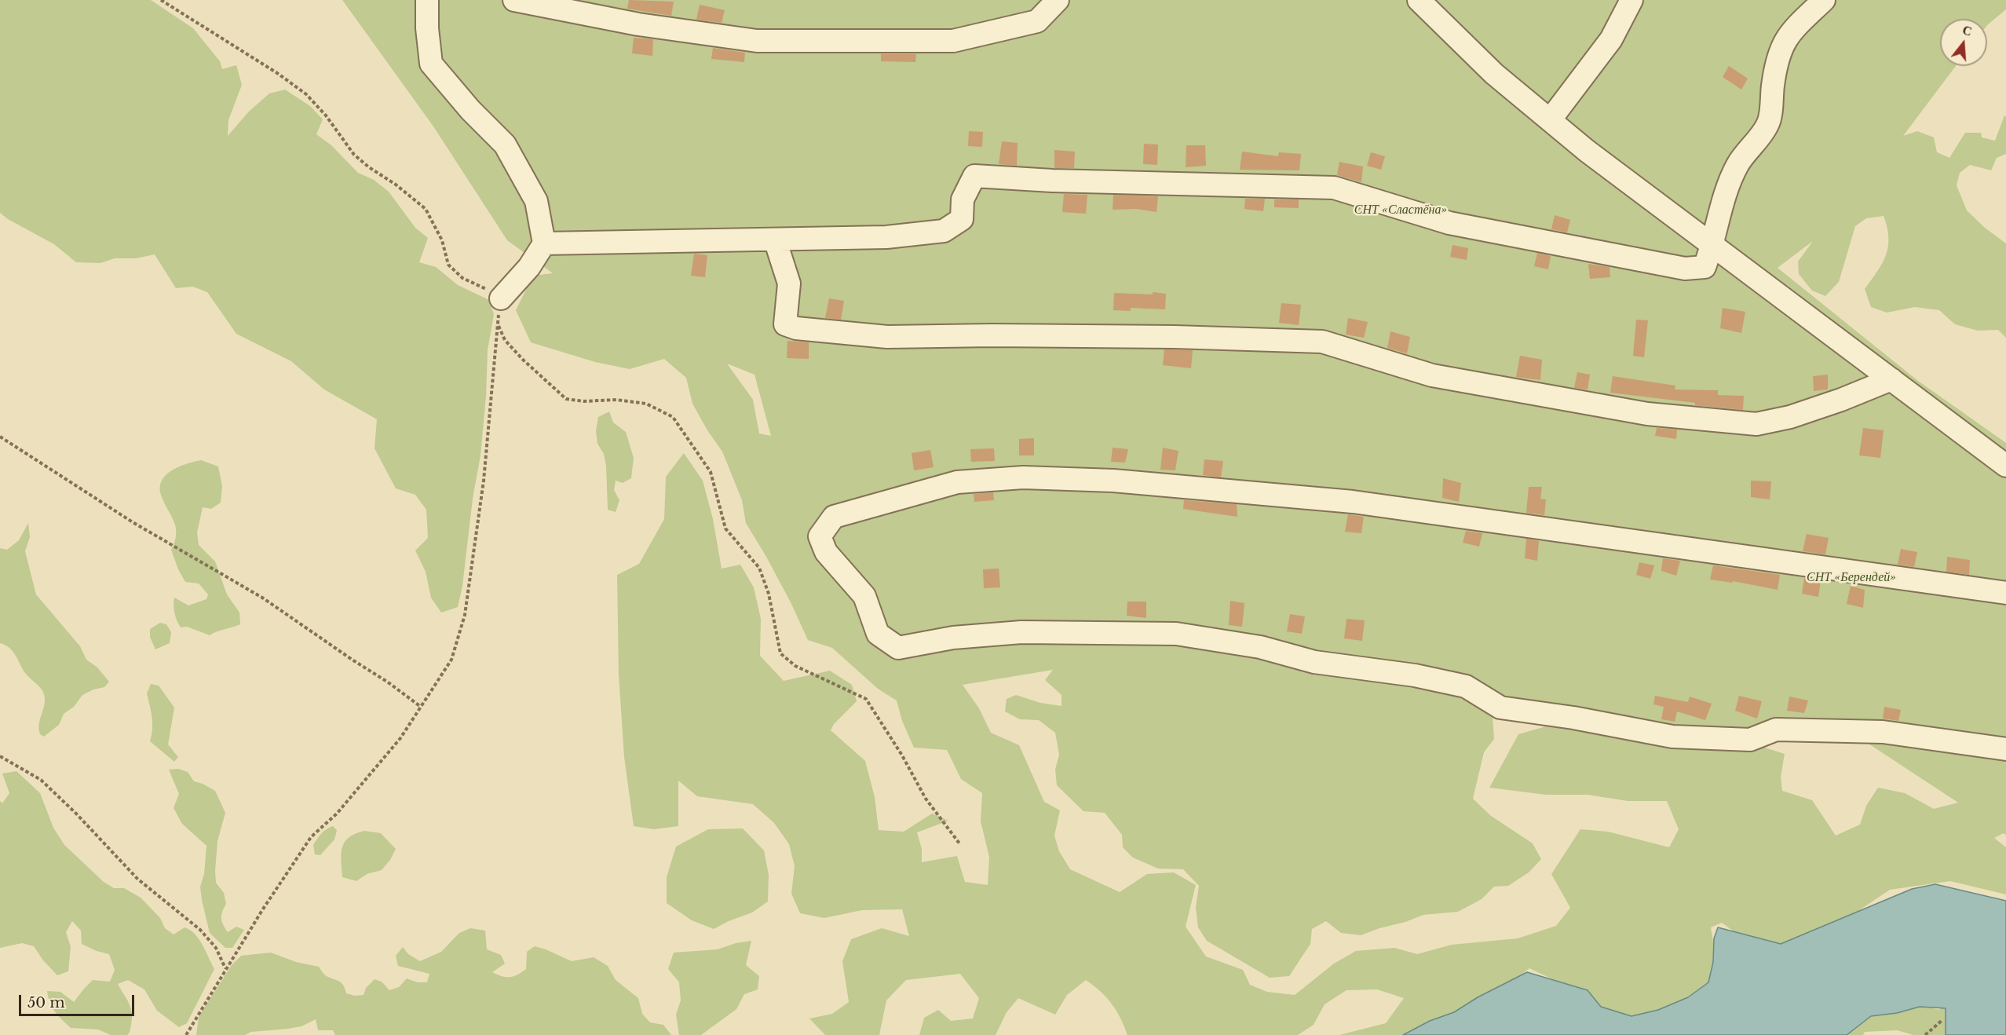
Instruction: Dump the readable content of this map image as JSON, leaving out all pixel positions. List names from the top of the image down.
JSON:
{
  "parks": ["СНТ «Сластёна»", "СНТ «Берендей»"],
  "scale_bar": "50 m",
  "north": "top"
}
